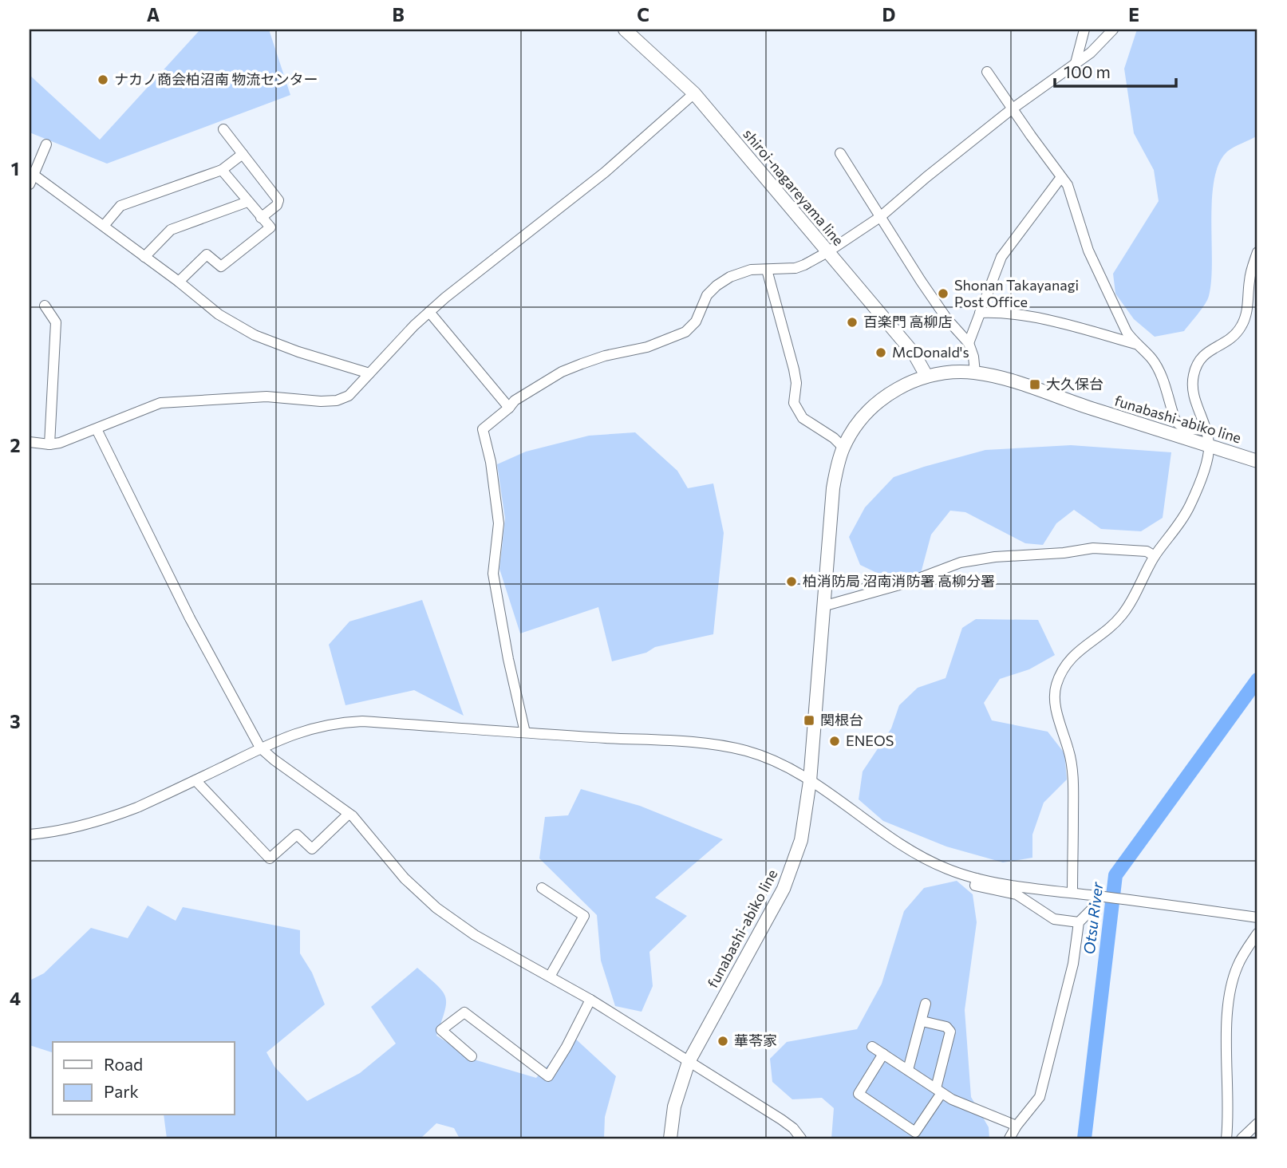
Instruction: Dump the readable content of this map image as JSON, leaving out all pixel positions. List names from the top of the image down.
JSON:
{
  "streets": {
    "main road": ["shiroi-nagareyama line", "funabashi-abiko line"]
  },
  "crossings": [
    ["shiroi-nagareyama line", "funabashi-abiko line"]
  ],
  "water": ["Otsu River"],
  "places": {
    "other": [
      "ナカノ商会柏沼南 物流センター",
      "Shonan Takayanagi Post Office",
      "百楽門 高柳店",
      "McDonald's",
      "柏消防局 沼南消防署 高柳分署",
      "ENEOS",
      "華苓家"
    ],
    "transit": ["大久保台", "関根台"]
  },
  "legend": ["Road", "Park"],
  "scale_bar": "100 m",
  "grid": {
    "columns": [
      "A",
      "B",
      "C",
      "D",
      "E"
    ],
    "rows": [
      "1",
      "2",
      "3",
      "4"
    ]
  }
}
